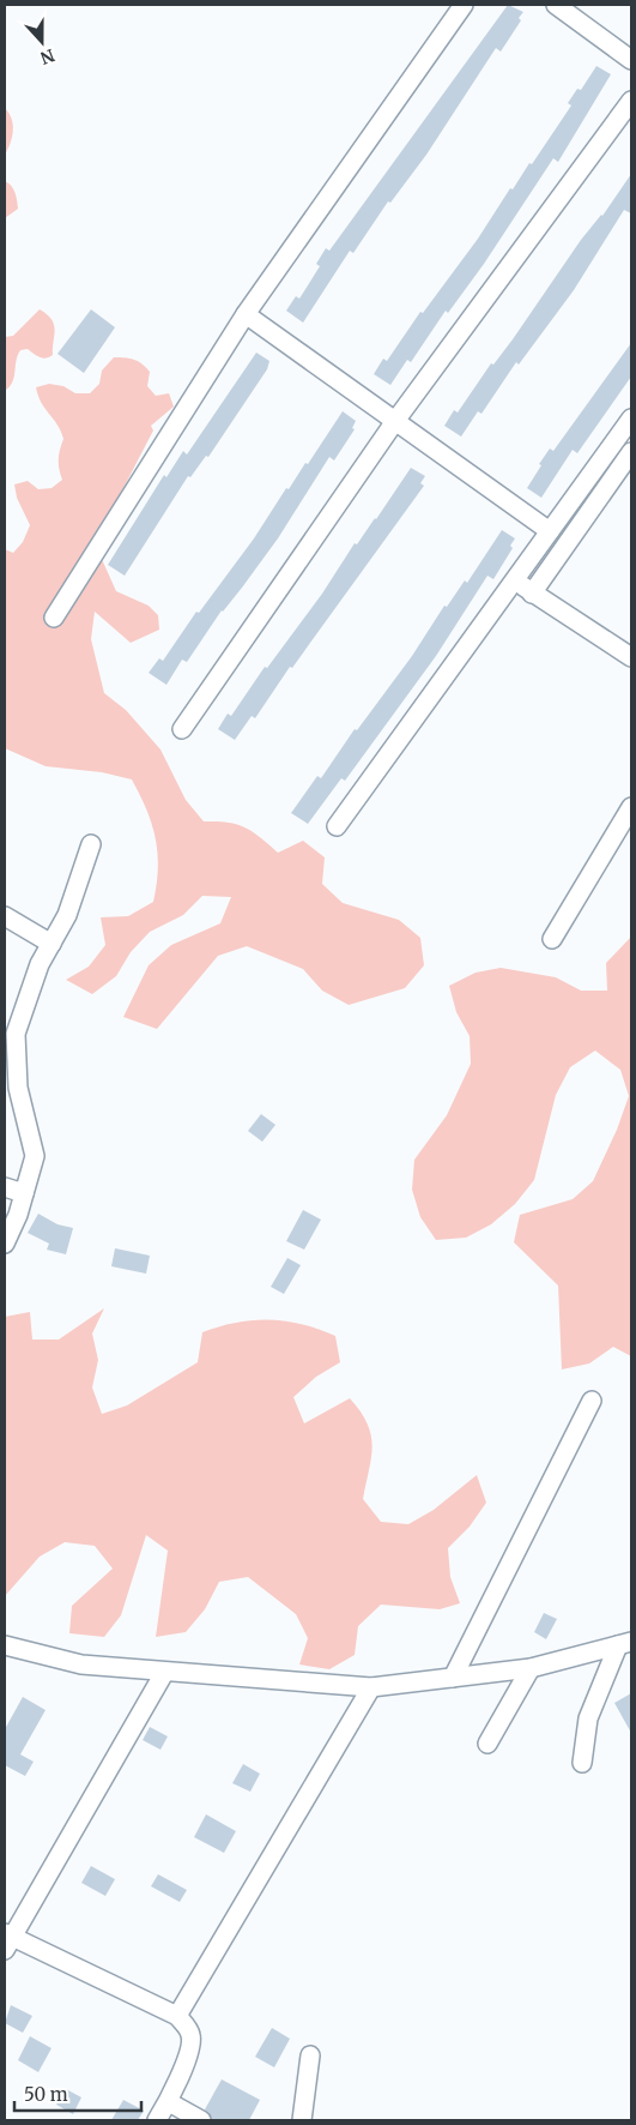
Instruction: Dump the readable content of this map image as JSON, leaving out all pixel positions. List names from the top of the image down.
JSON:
{
  "scale_bar": "50 m",
  "north": "bottom"
}
